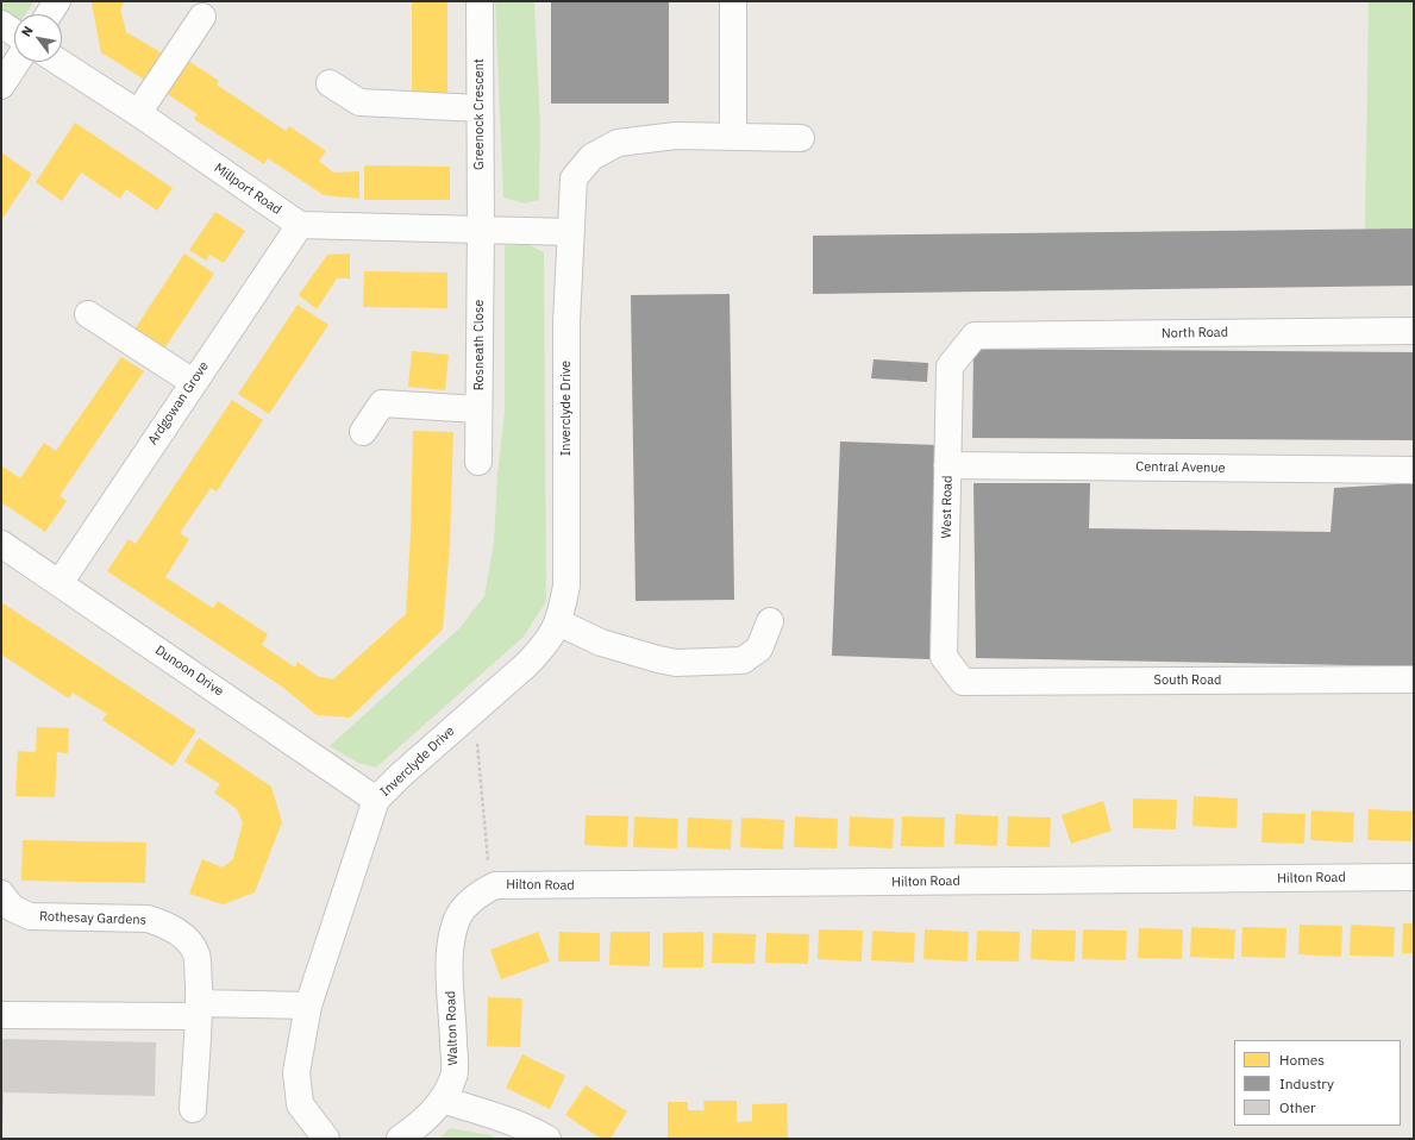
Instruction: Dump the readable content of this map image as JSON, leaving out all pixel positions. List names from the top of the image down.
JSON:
{
  "streets": {
    "street": [
      "Greenock Crescent",
      "Millport Road",
      "North Road",
      "Rosneath Close",
      "Ardgowan Grove",
      "Inverclyde Drive",
      "Central Avenue",
      "West Road",
      "Dunoon Drive",
      "South Road",
      "Hilton Road",
      "Rothesay Gardens",
      "Walton Road"
    ]
  },
  "crossings": [
    ["Greenock Crescent", "Rosneath Close"],
    ["Millport Road", "Ardgowan Grove"],
    ["North Road", "West Road"],
    ["Ardgowan Grove", "Dunoon Drive"],
    ["Inverclyde Drive", "Dunoon Drive"],
    ["Central Avenue", "West Road"],
    ["West Road", "South Road"],
    ["Hilton Road", "Walton Road"]
  ],
  "legend": ["Homes", "Industry", "Other"],
  "north": "top left"
}
